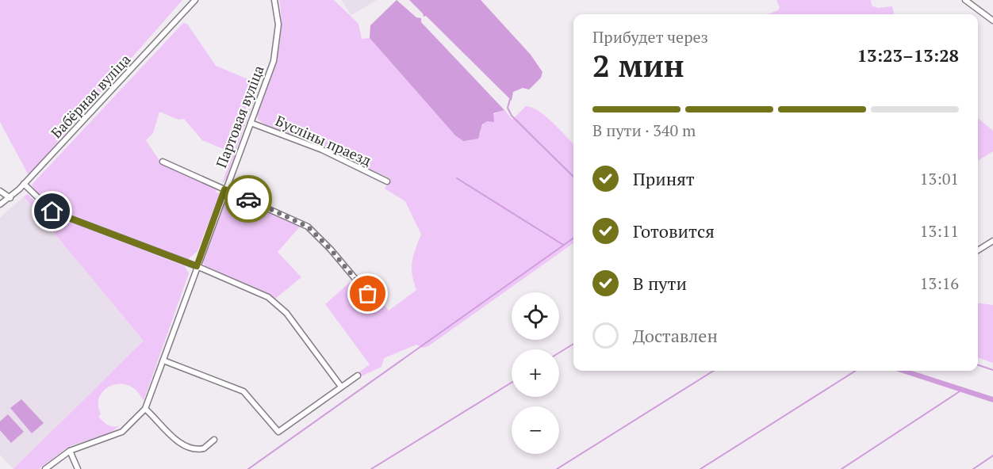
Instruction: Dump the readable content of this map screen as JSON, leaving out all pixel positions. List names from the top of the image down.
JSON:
{
  "streets": {
    "street": ["Бабёрная вуліца", "Партовая вуліца", "Бусліны праезд"]
  },
  "crossings": [
    ["Партовая вуліца", "Бусліны праезд"]
  ],
  "page": {
    "heading": ["2 мин", "Прибудет через", "13:23–13:28"],
    "bar": "В пути · 340 m",
    "list": [
      ["Принят", "13:01"],
      ["Готовится", "13:11"],
      ["В пути", "13:16"],
      "Доставлен"
    ],
    "map_buttons": ["+", "−"]
  }
}
